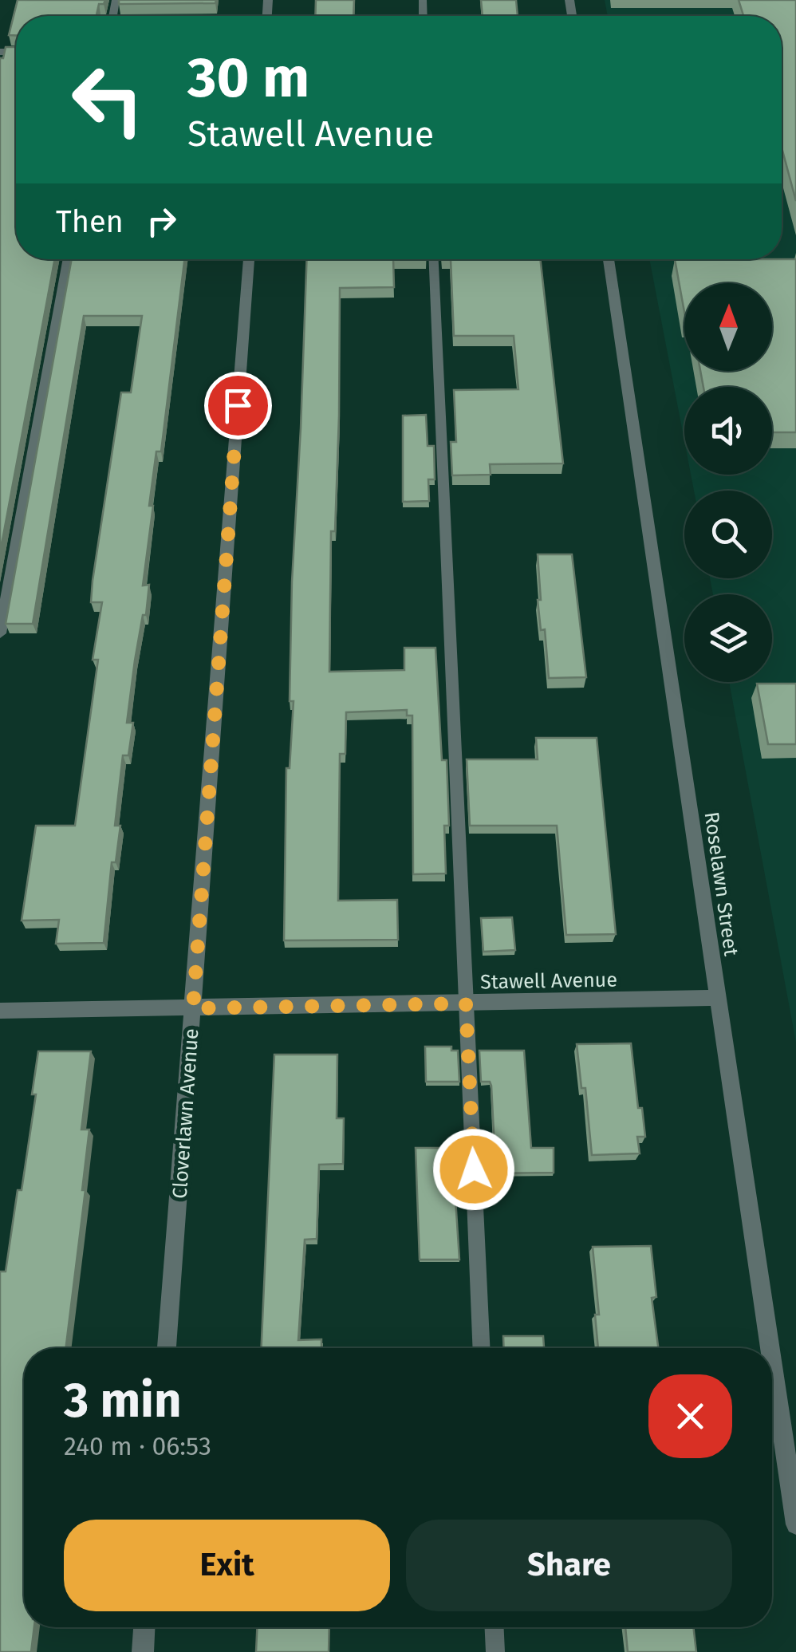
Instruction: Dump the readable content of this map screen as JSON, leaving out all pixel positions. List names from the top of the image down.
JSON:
{
  "streets": {
    "street": ["Roselawn Street", "Stawell Avenue", "Cloverlawn Avenue"]
  },
  "crossings": [
    ["Roselawn Street", "Stawell Avenue"],
    ["Stawell Avenue", "Cloverlawn Avenue"]
  ],
  "north": "top",
  "page": {
    "turn": ["30 m", "Stawell Avenue"],
    "then": "Then",
    "heading": ["3 min", "240 m · 06:53"],
    "buttons": ["Exit", "Share"]
  }
}
